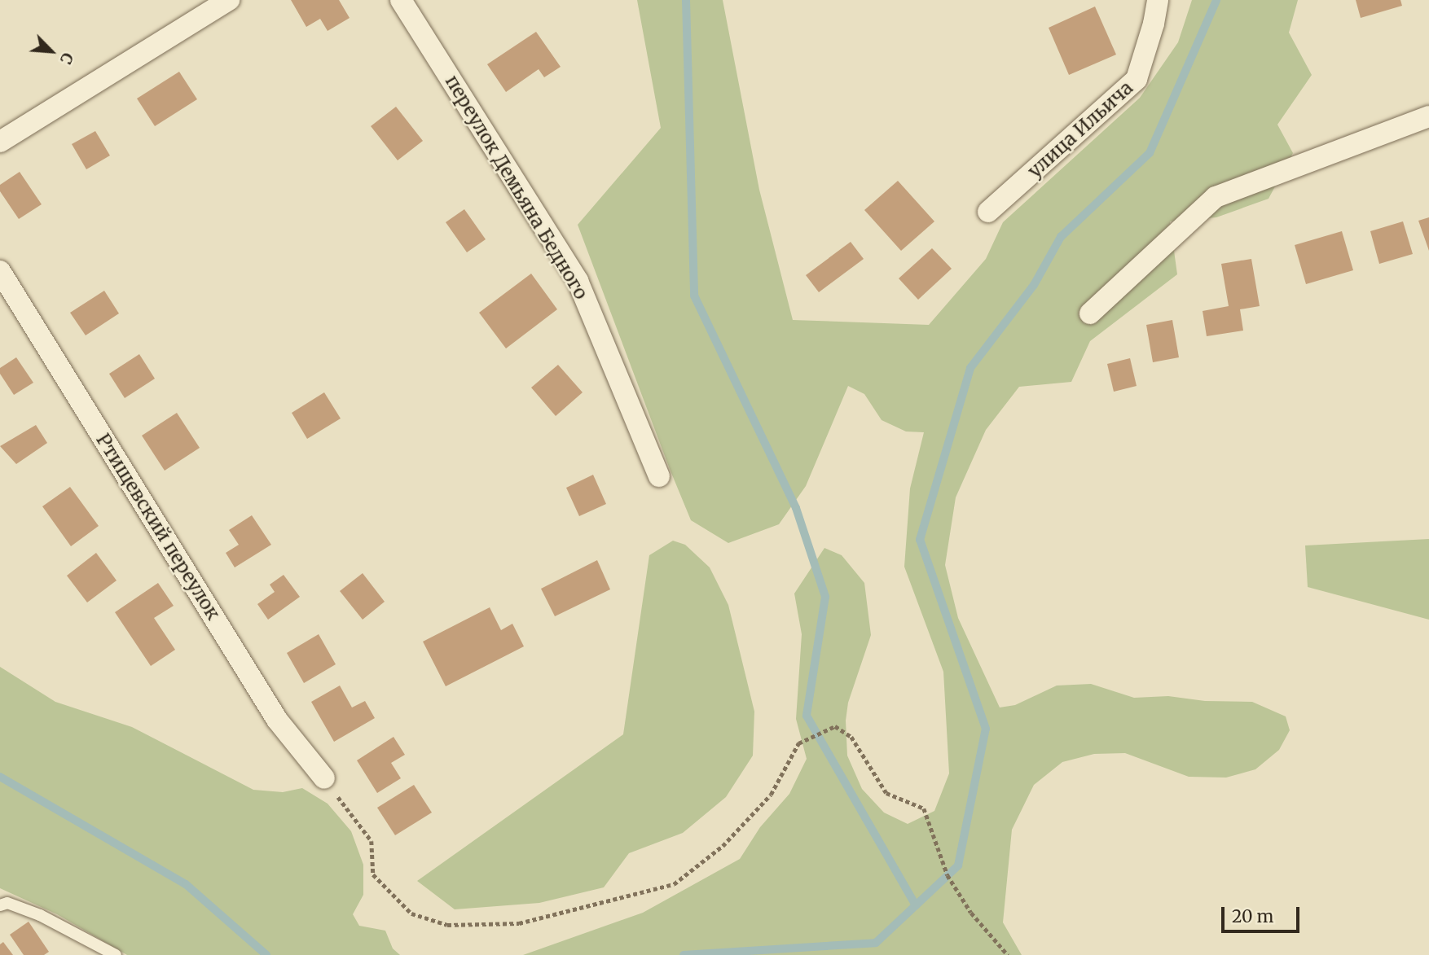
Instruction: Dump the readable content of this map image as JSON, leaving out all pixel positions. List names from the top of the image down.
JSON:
{
  "streets": {
    "street": ["улица Ильича", "переулок Демьяна Бедного", "Ртищевский переулок"]
  },
  "scale_bar": "20 m",
  "north": "bottom right"
}
